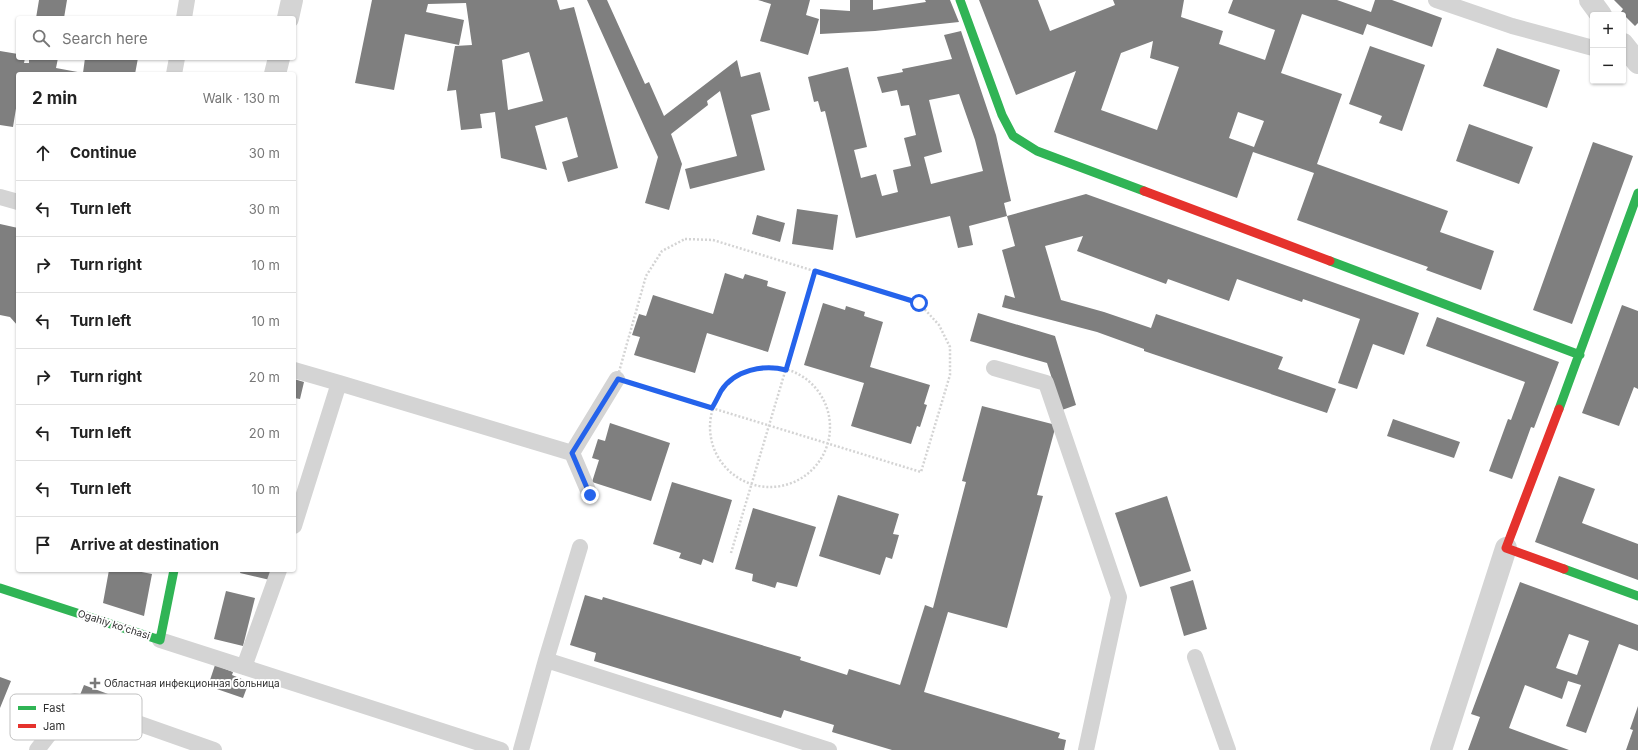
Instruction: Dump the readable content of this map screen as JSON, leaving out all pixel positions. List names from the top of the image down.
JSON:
{
  "streets": {
    "street": ["Ogahiy koʻchasi"]
  },
  "places": {
    "health": ["Областная инфекционная больница"]
  },
  "legend": ["Fast", "Jam"],
  "page": {
    "map_buttons": ["+", "−"],
    "search": "Search here",
    "heading": ["2 min", "Walk · 130 m"],
    "list": [
      ["Continue", "30 m"],
      ["Turn left", "30 m"],
      ["Turn right", "10 m"],
      ["Turn left", "10 m"],
      ["Turn right", "20 m"],
      ["Turn left", "20 m"],
      ["Turn left", "10 m"],
      "Arrive at destination"
    ]
  }
}
